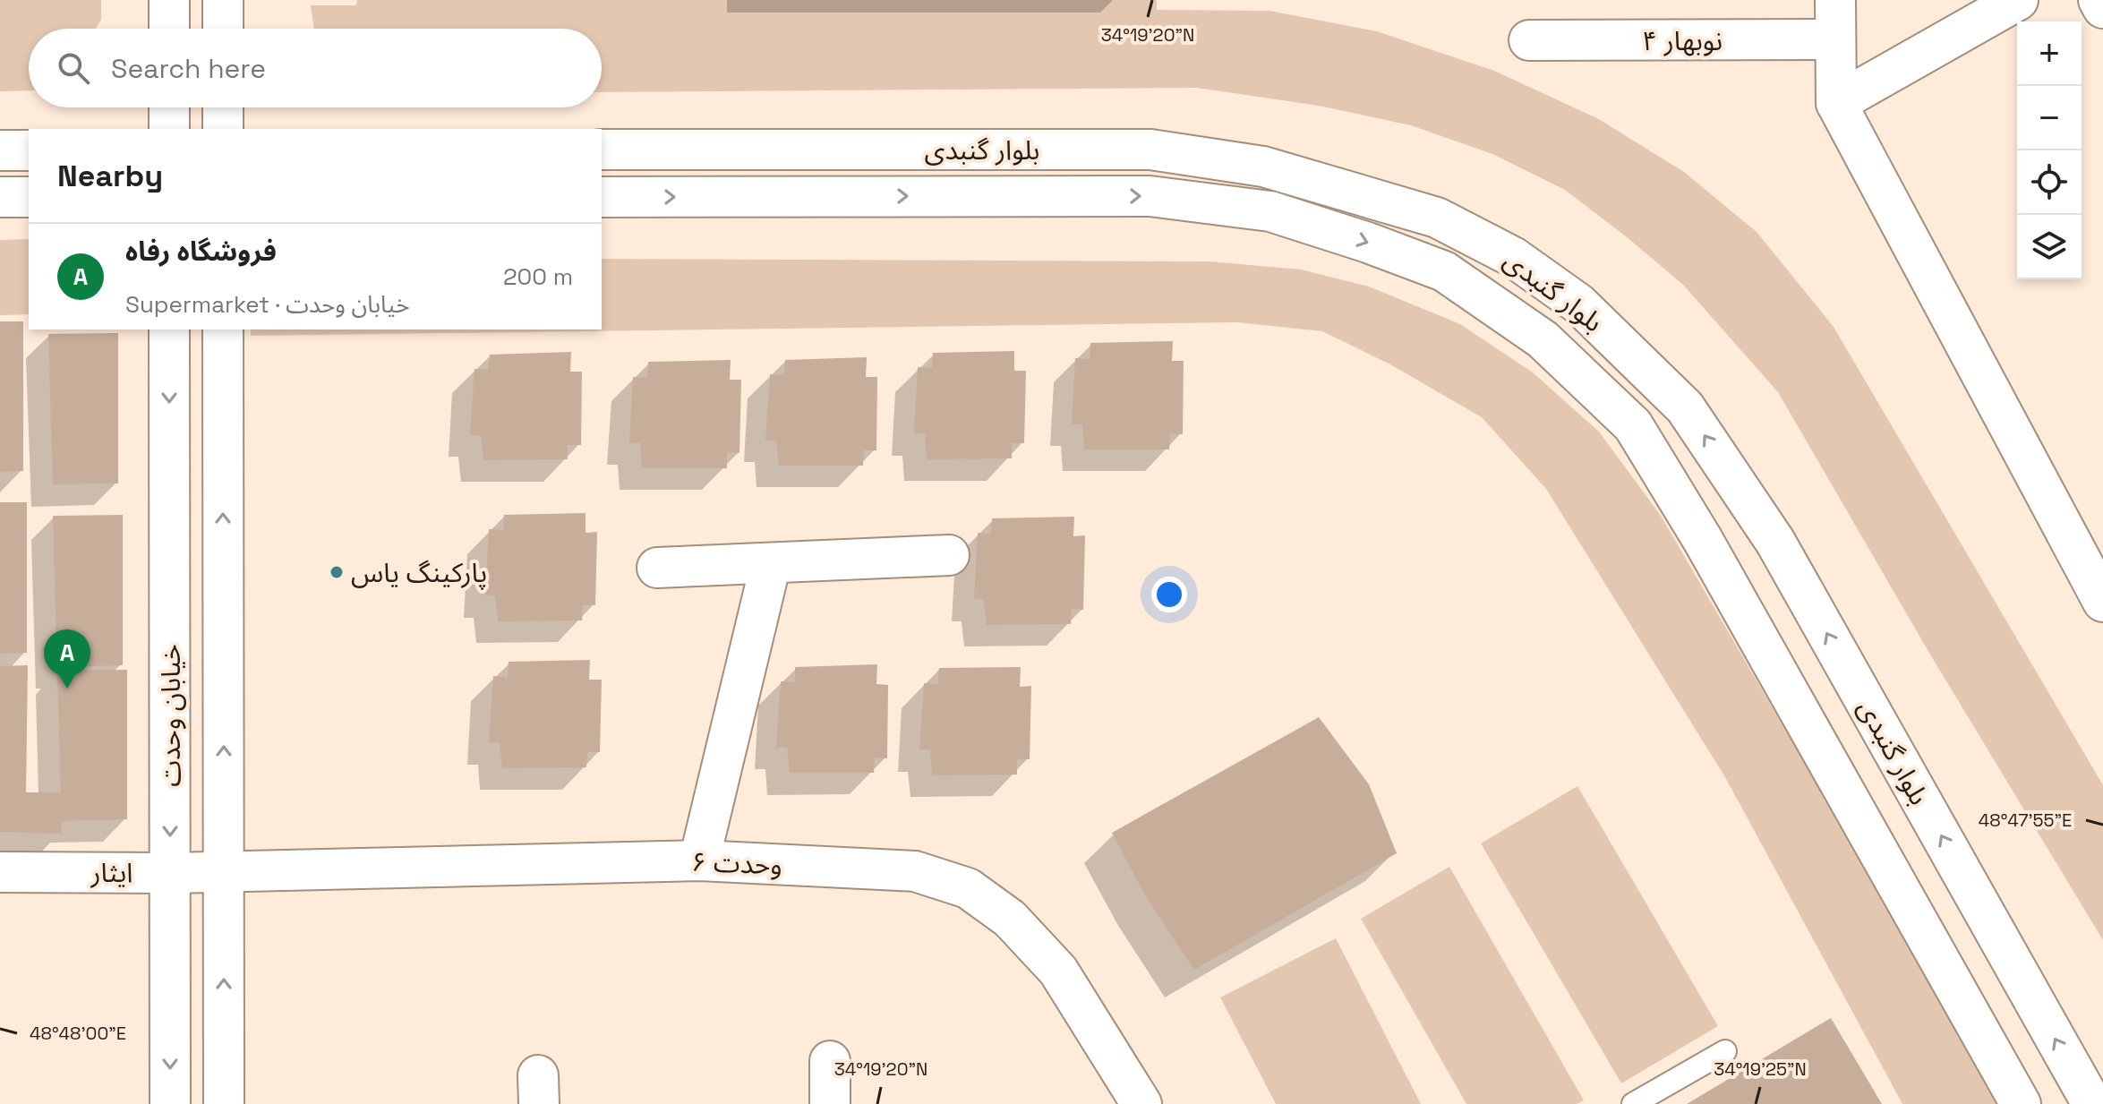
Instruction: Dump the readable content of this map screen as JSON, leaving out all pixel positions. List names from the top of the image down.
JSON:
{
  "streets": {
    "main road": [
      "نوبهار ۴",
      "بلوار گنبدی",
      "خیابان وحدت",
      "وحدت ۶",
      "ایثار"
    ]
  },
  "crossings": [
    ["خیابان وحدت", "وحدت ۶"],
    ["خیابان وحدت", "ایثار"],
    ["وحدت ۶", "ایثار"]
  ],
  "places": ["پارکینگ یاس"],
  "page": {
    "map_buttons": ["+", "−"],
    "search": "Search here",
    "heading": "Nearby",
    "list": [
      {
        "mark": "A",
        "name": "فروشگاه رفاه",
        "note": "Supermarket · خیابان وحدت",
        "value": "200 m"
      }
    ],
    "pins": "A"
  },
  "coordinates": [
    "34°19'20\"N",
    "48°47'55\"E",
    "48°48'00\"E",
    "34°19'25\"N"
  ]
}
